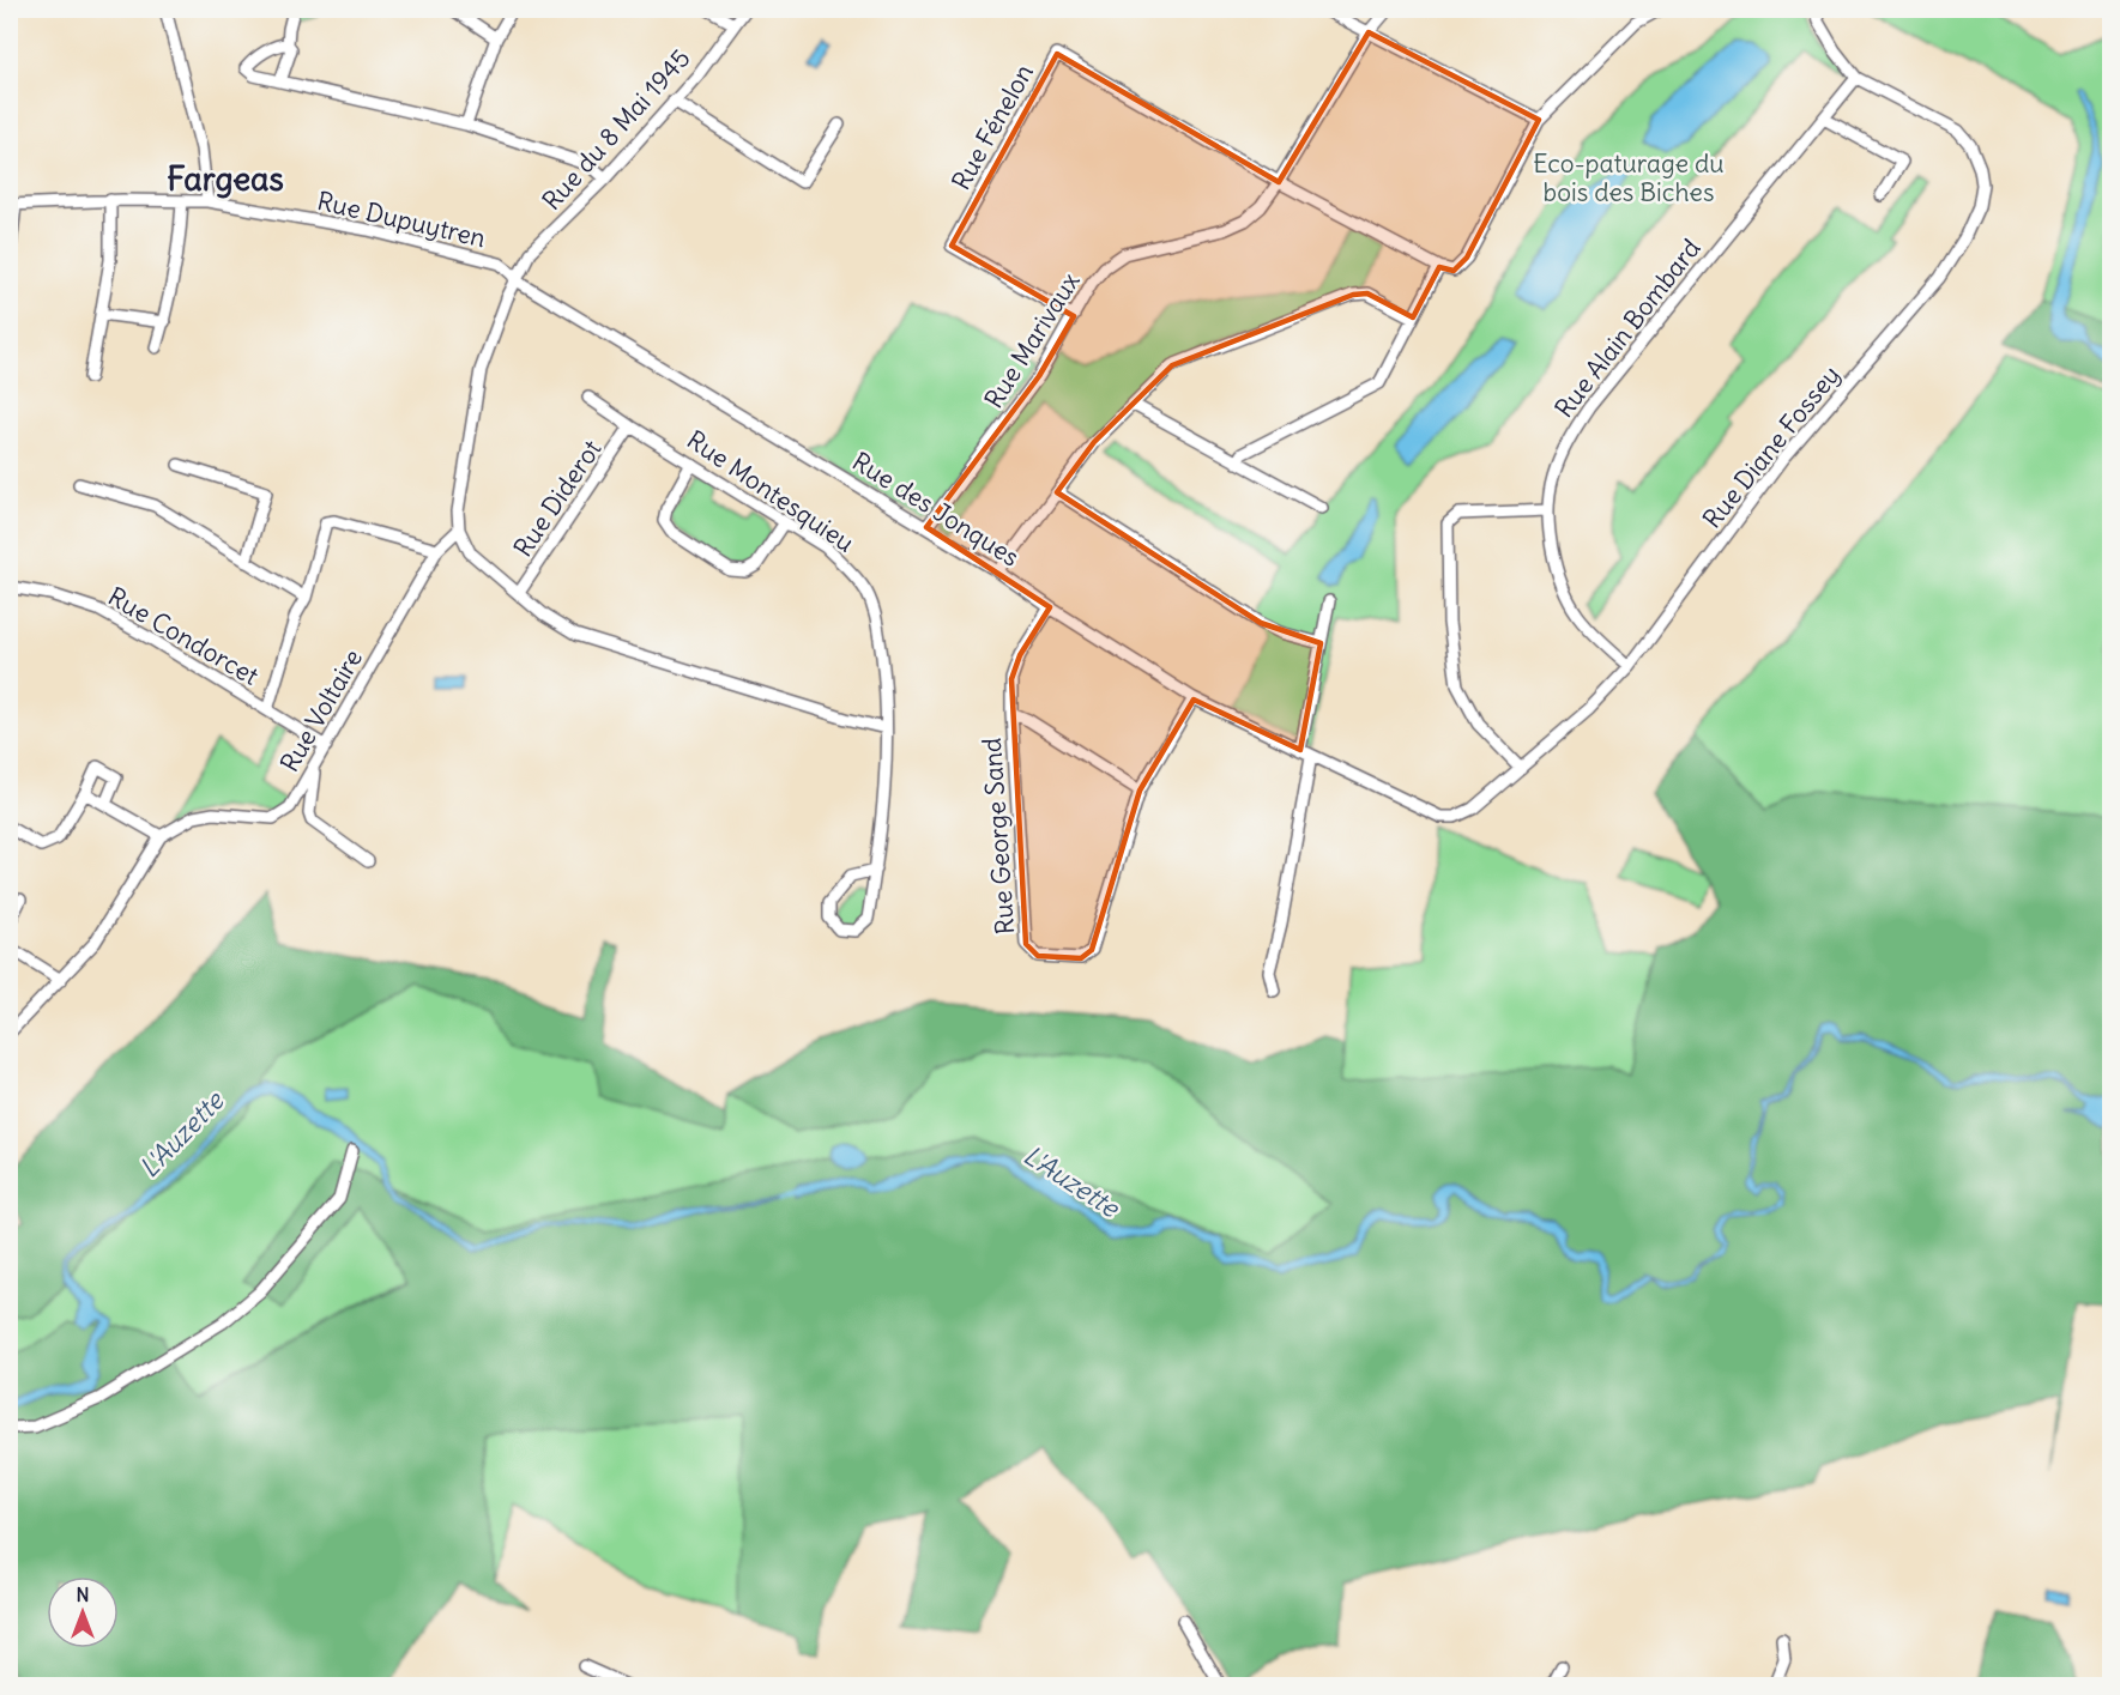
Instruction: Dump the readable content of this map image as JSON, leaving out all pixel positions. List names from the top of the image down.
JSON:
{
  "streets": {
    "street": [
      "Rue Fénelon",
      "Rue du 8 Mai 1945",
      "Rue Dupuytren",
      "Rue Alain Bombard",
      "Rue Marivaux",
      "Rue Diane Fossey",
      "Rue Montesquieu",
      "Rue Diderot",
      "Rue des Jonques",
      "Rue Condorcet",
      "Rue Voltaire",
      "Rue George Sand"
    ]
  },
  "crossings": [
    ["Rue Fénelon", "Rue Marivaux"],
    ["Rue du 8 Mai 1945", "Rue des Jonques"],
    ["Rue Dupuytren", "Rue des Jonques"],
    ["Rue Alain Bombard", "Rue Diane Fossey"],
    ["Rue Marivaux", "Rue des Jonques"],
    ["Rue Diane Fossey", "Rue des Jonques"],
    ["Rue Montesquieu", "Rue Diderot"],
    ["Rue des Jonques", "Rue George Sand"],
    ["Rue Condorcet", "Rue Voltaire"]
  ],
  "districts": ["Fargeas"],
  "water": ["L'Auzette"],
  "parks": ["Eco-paturage du bois des Biches"],
  "north": "top"
}
